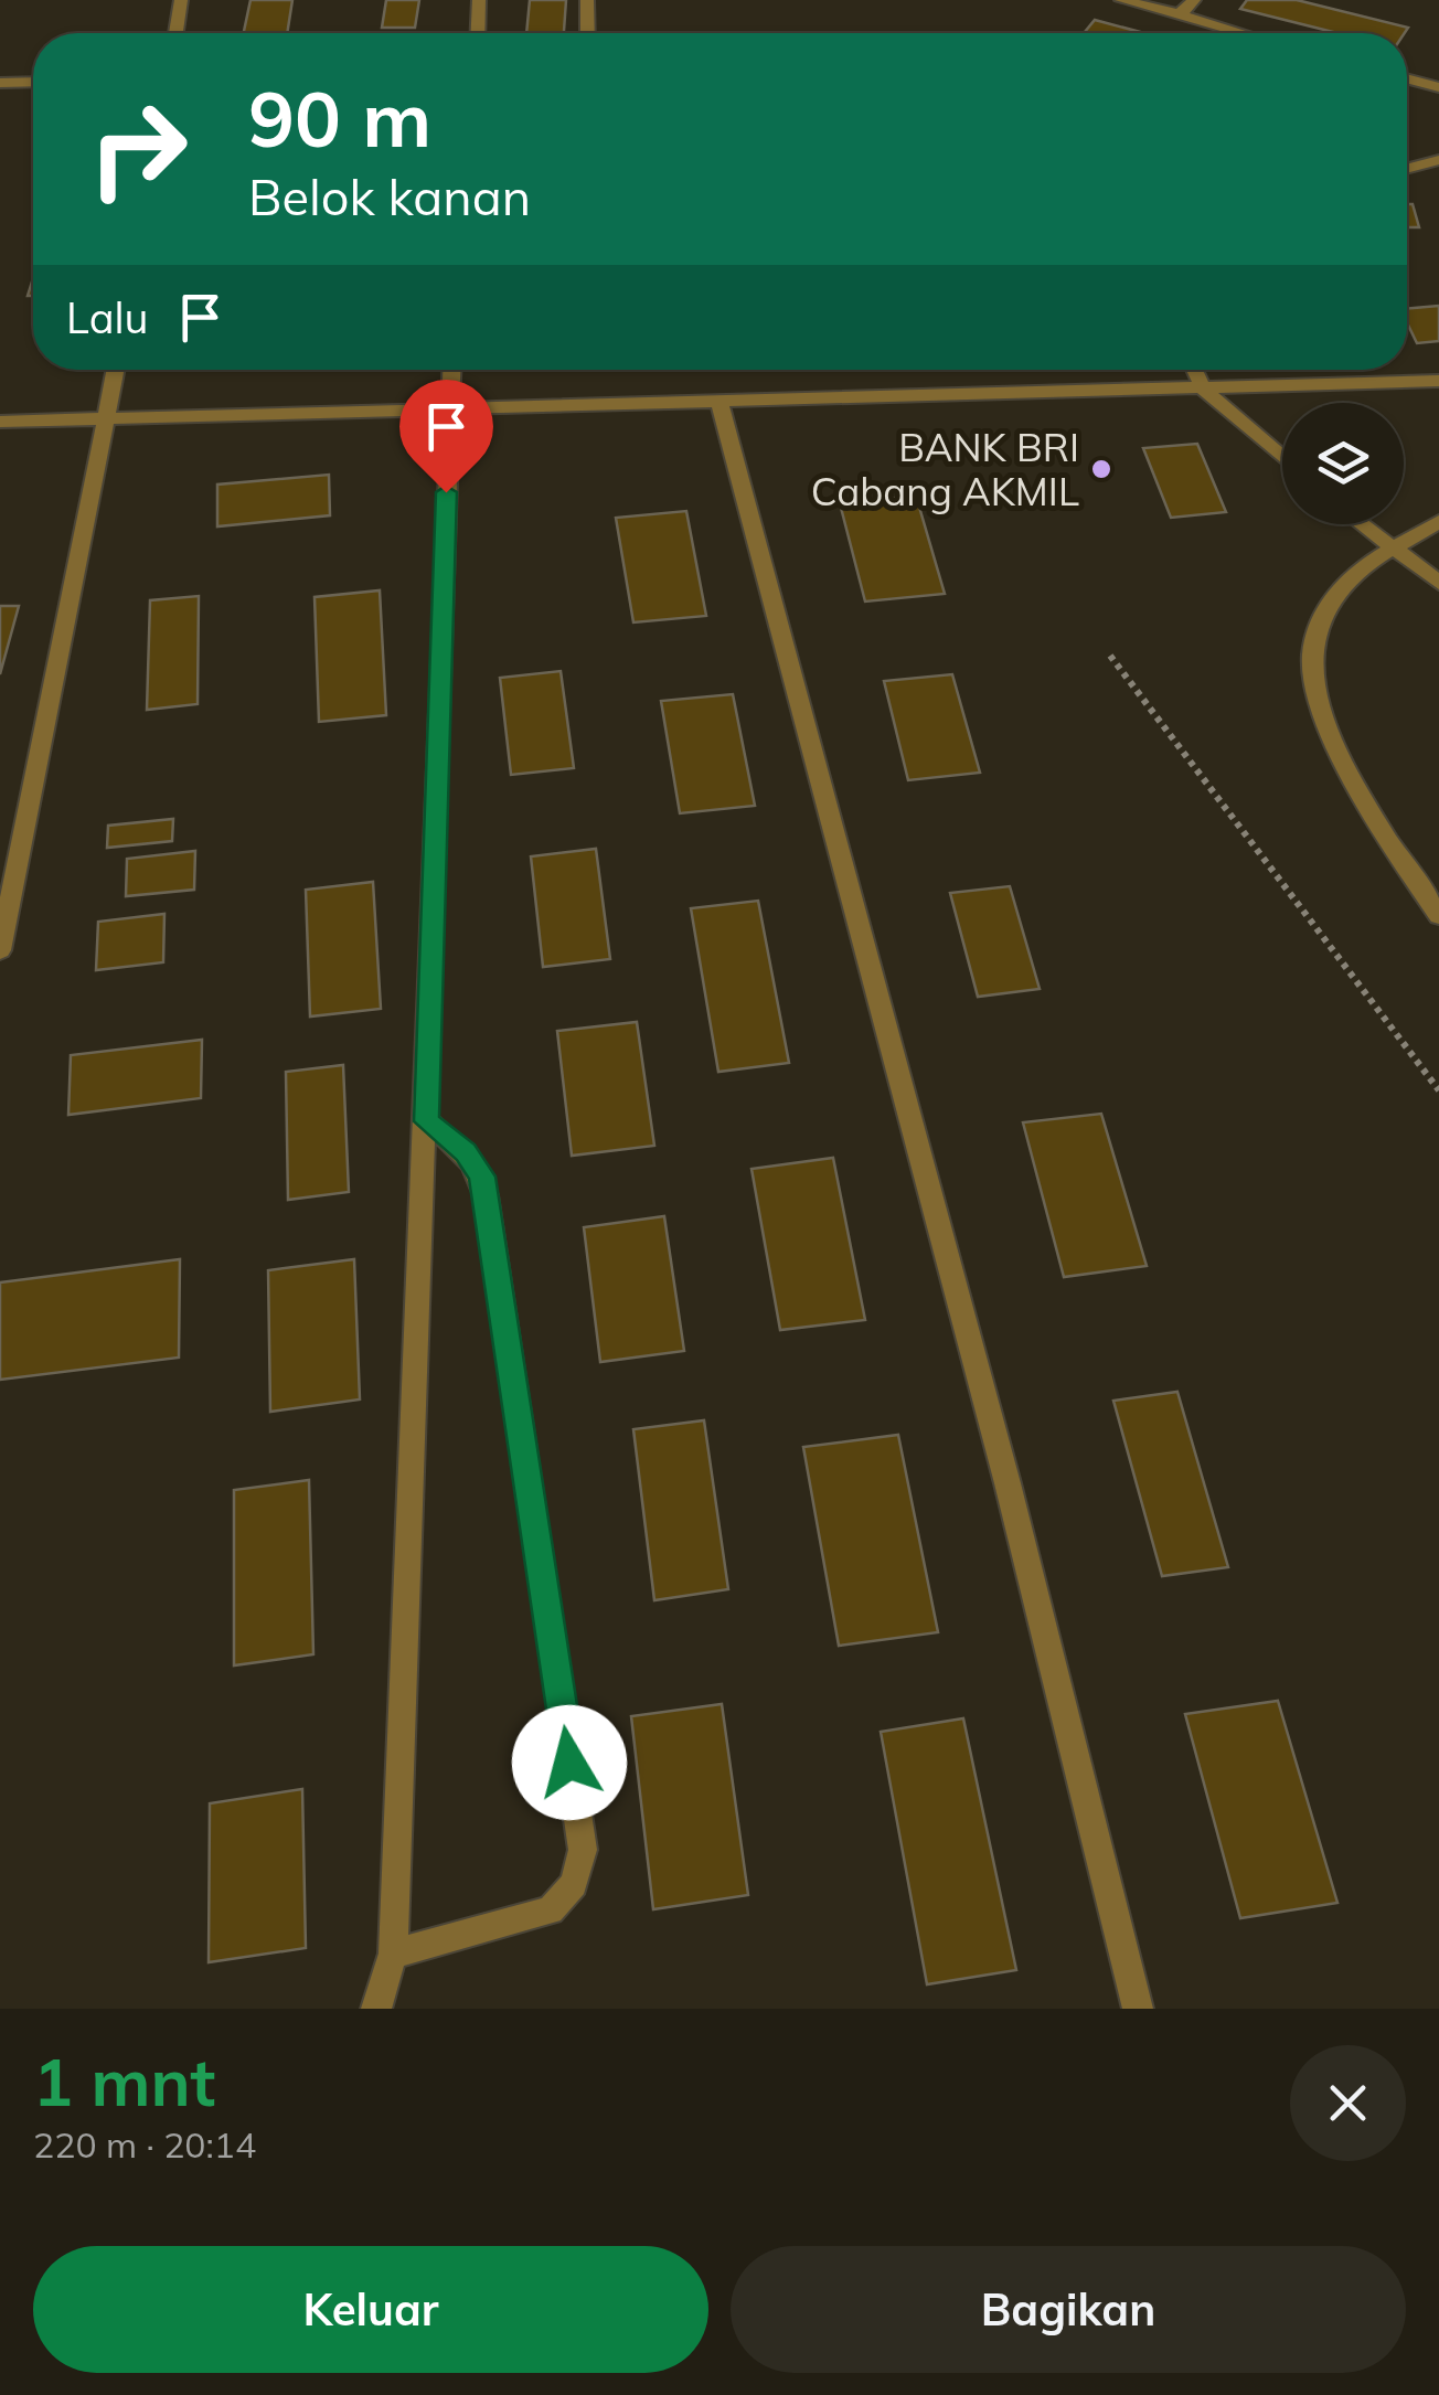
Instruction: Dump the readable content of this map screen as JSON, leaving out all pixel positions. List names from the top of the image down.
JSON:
{
  "places": ["BANK BRI Cabang AKMIL"],
  "page": {
    "turn": ["90 m", "Belok kanan"],
    "then": "Lalu",
    "heading": ["1 mnt", "220 m · 20:14"],
    "buttons": ["Keluar", "Bagikan"]
  }
}
